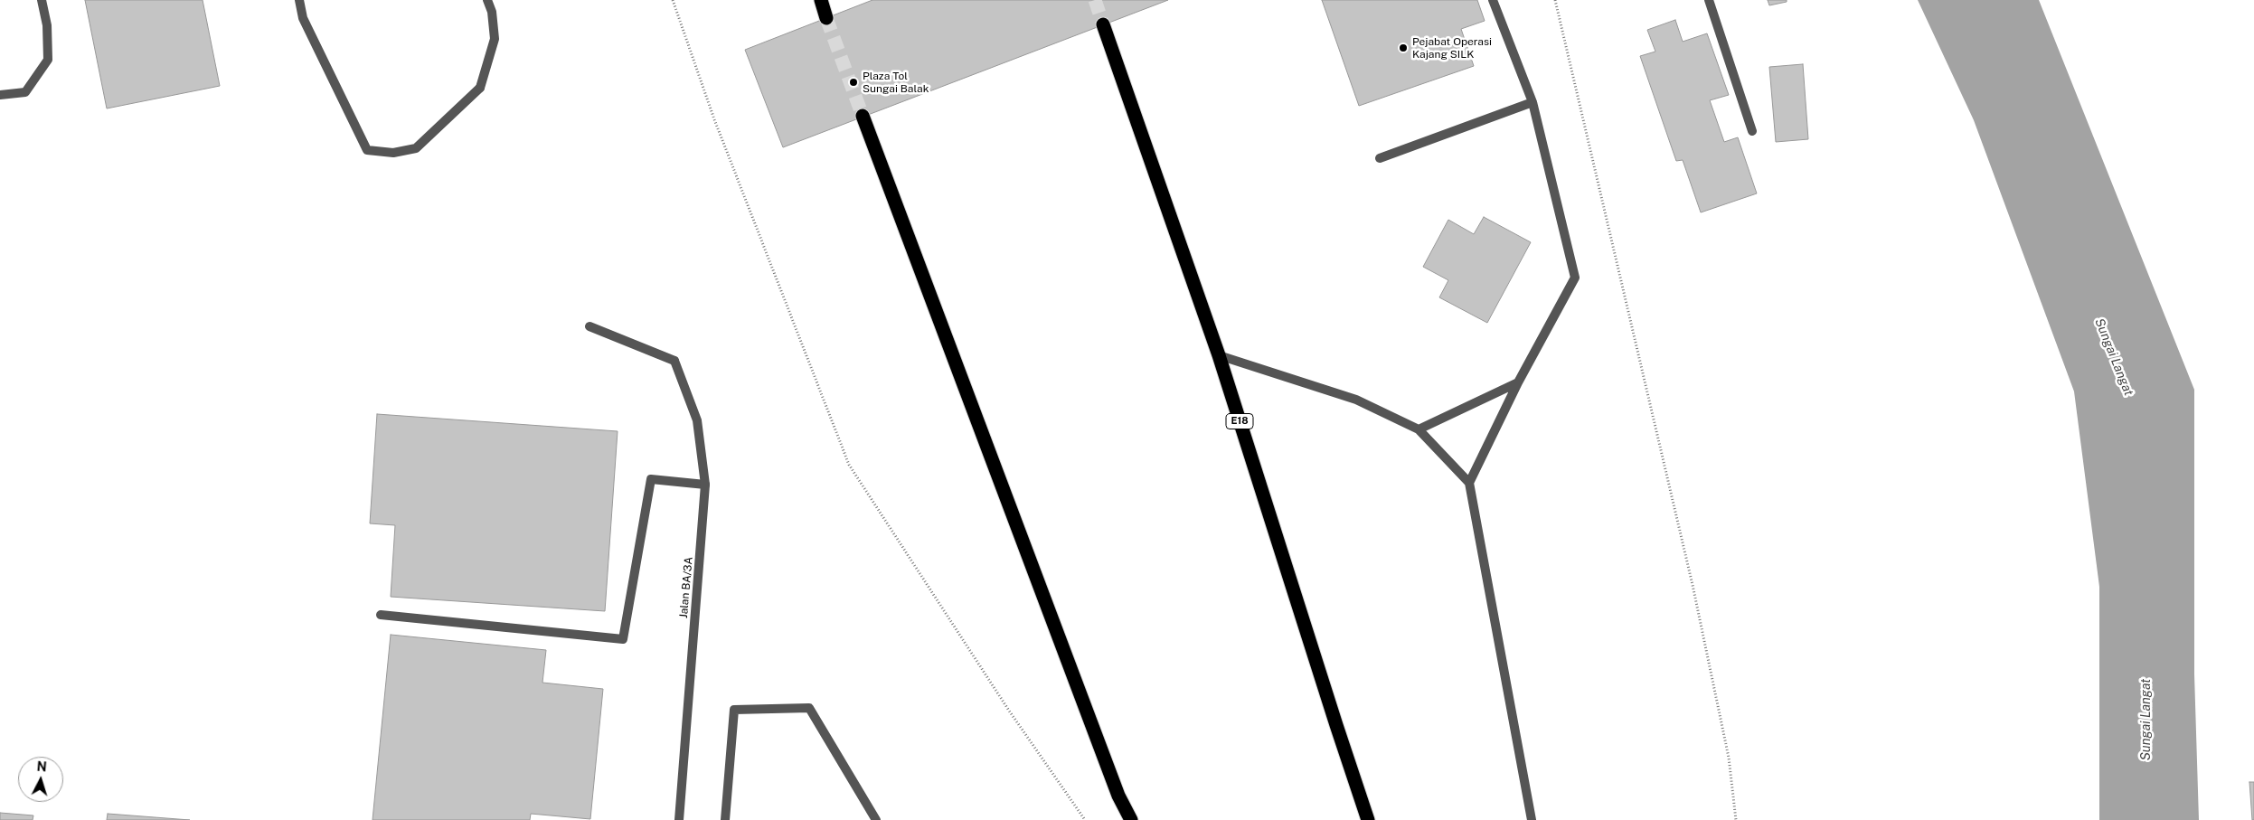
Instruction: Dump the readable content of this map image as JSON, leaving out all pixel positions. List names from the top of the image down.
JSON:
{
  "streets": {
    "highway": ["E18"],
    "street": ["Jalan BA/3A"]
  },
  "water": ["Sungai Langat"],
  "places": ["Pejabat Operasi Kajang SILK", "Plaza Tol Sungai Balak"],
  "north": "top"
}
